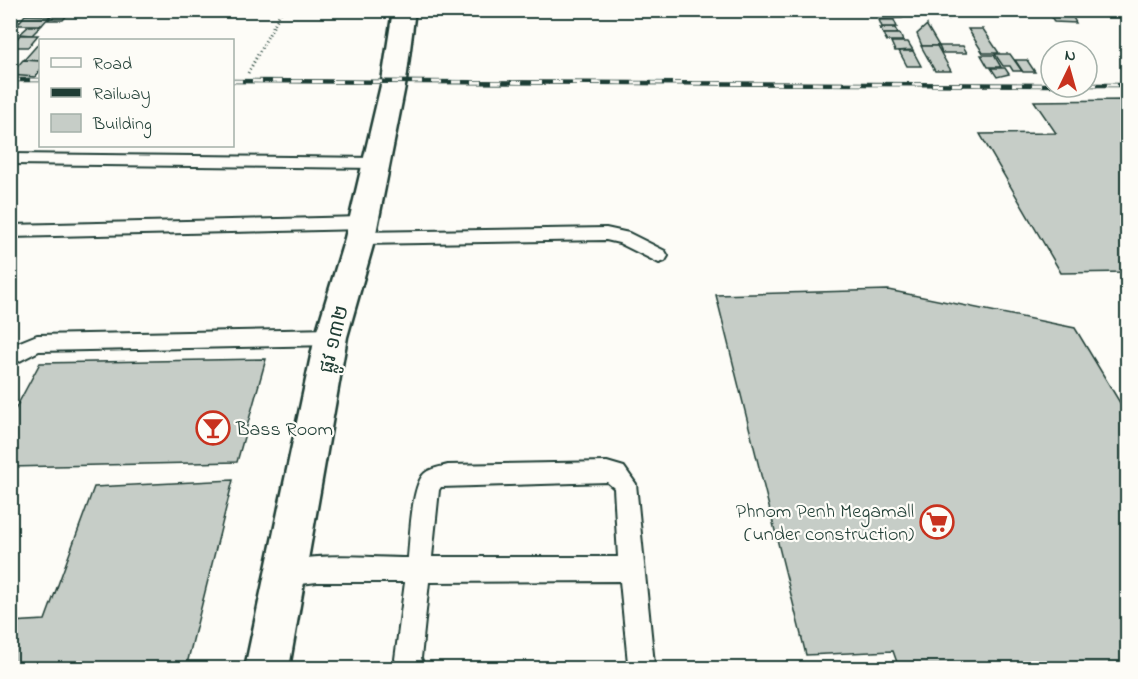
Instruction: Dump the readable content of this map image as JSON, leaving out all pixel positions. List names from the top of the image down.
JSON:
{
  "streets": {
    "street": ["ផ្លូវ ១៣២"]
  },
  "places": {
    "bar": ["Bass Room"],
    "supermarket": ["Phnom Penh Megamall (under construction)"]
  },
  "legend": ["Road", "Railway", "Building"],
  "north": "top"
}
